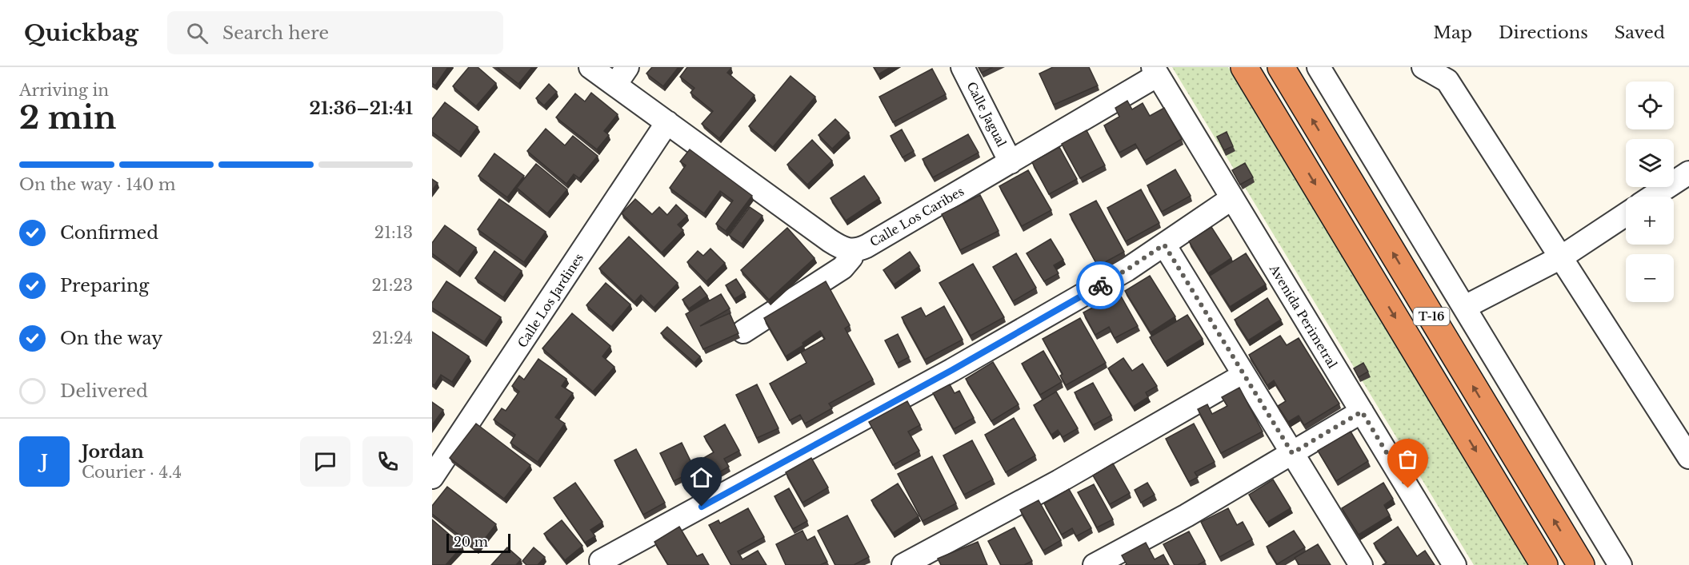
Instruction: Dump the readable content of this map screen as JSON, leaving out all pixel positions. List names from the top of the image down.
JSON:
{
  "streets": {
    "highway": ["T-16"],
    "street": [
      "Calle Jagual",
      "Calle Los Caribes",
      "Calle Los Jardines",
      "Avenida Perimetral"
    ]
  },
  "crossings": [
    ["Calle Jagual", "Calle Los Caribes"],
    ["Calle Los Caribes", "Avenida Perimetral"]
  ],
  "scale_bar": "20 m",
  "page": {
    "header": "Quickbag",
    "search": "Search here",
    "nav": ["Map", "Directions", "Saved"],
    "heading": ["2 min", "Arriving in", "21:36–21:41"],
    "panel": ["Jordan", "Courier · 4.4"],
    "map_buttons": ["+", "−"],
    "bar": "On the way · 140 m",
    "list": [
      ["Confirmed", "21:13"],
      ["Preparing", "21:23"],
      ["On the way", "21:24"],
      "Delivered"
    ],
    "round": "J",
    "scale": "20 m"
  }
}
